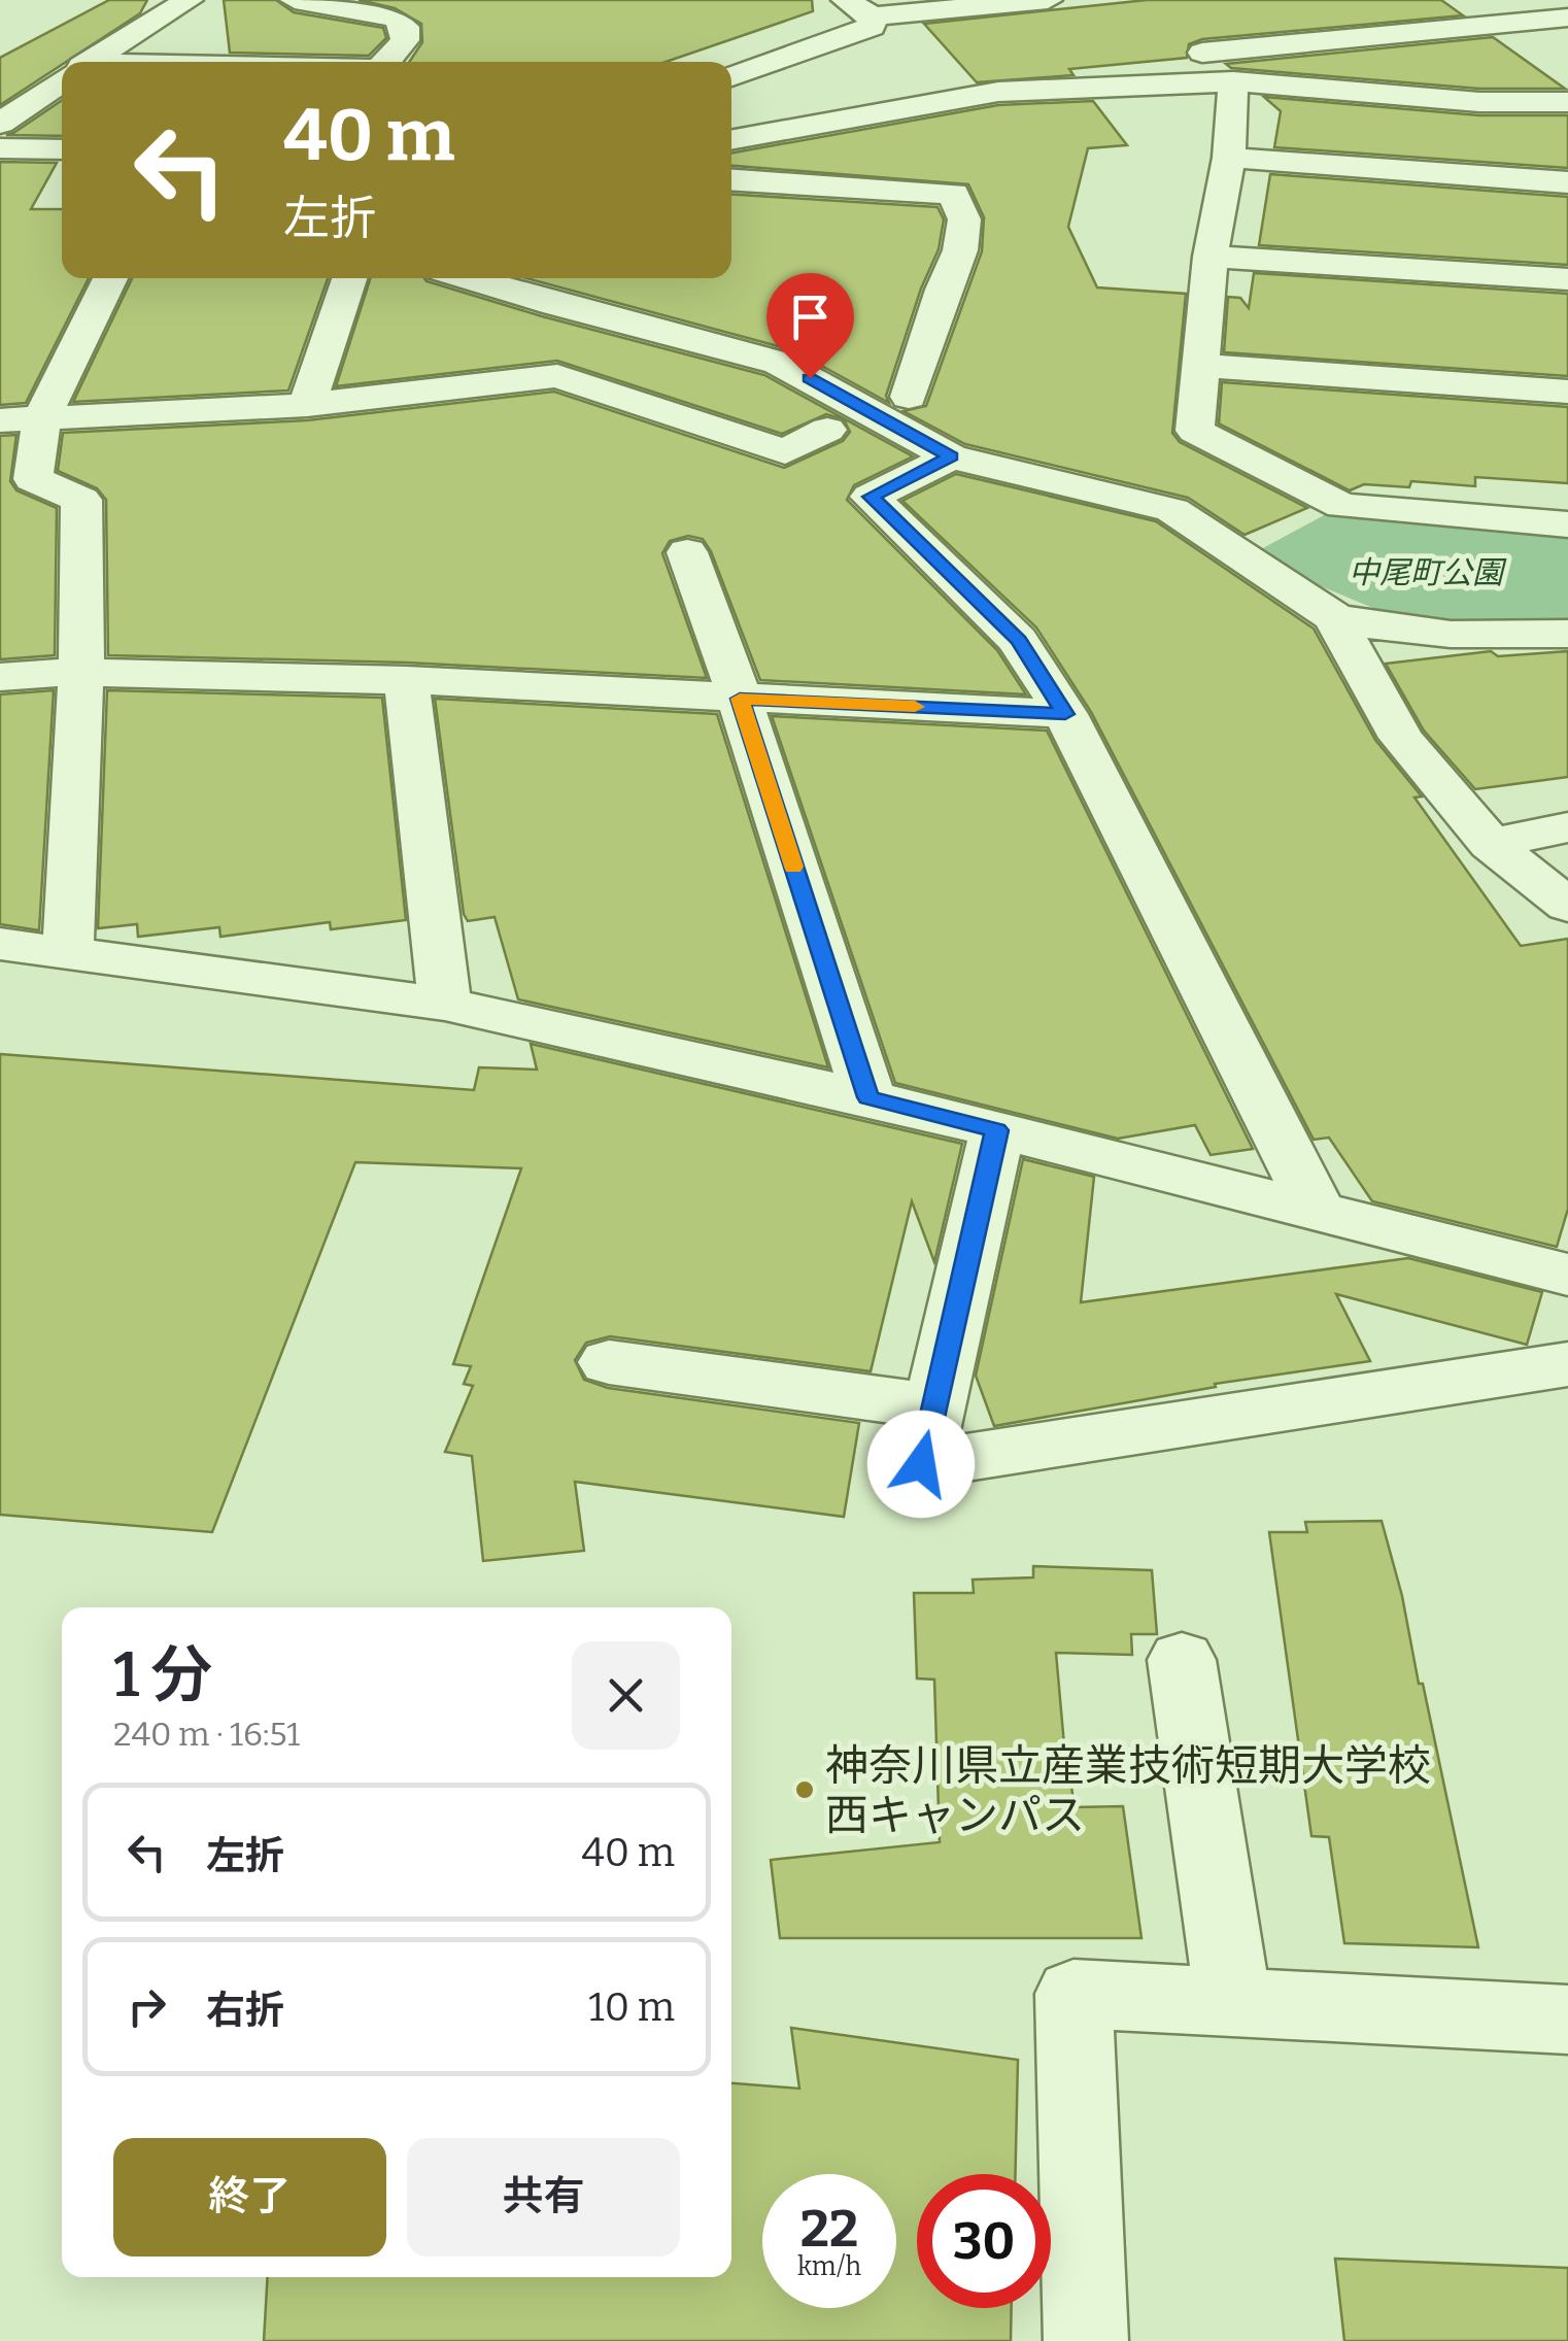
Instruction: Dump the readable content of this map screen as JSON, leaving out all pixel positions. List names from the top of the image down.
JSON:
{
  "parks": ["中尾町公園"],
  "places": ["神奈川県立産業技術短期大学校 西キャンパス"],
  "page": {
    "turn": ["40 m", "左折"],
    "heading": ["1 分", "240 m · 16:51"],
    "list": [
      {
        "name": "左折",
        "value": "40 m"
      },
      {
        "name": "右折",
        "value": "10 m"
      }
    ],
    "buttons": ["終了", "共有"],
    "speed": "22 km/h",
    "limit": "30"
  }
}
